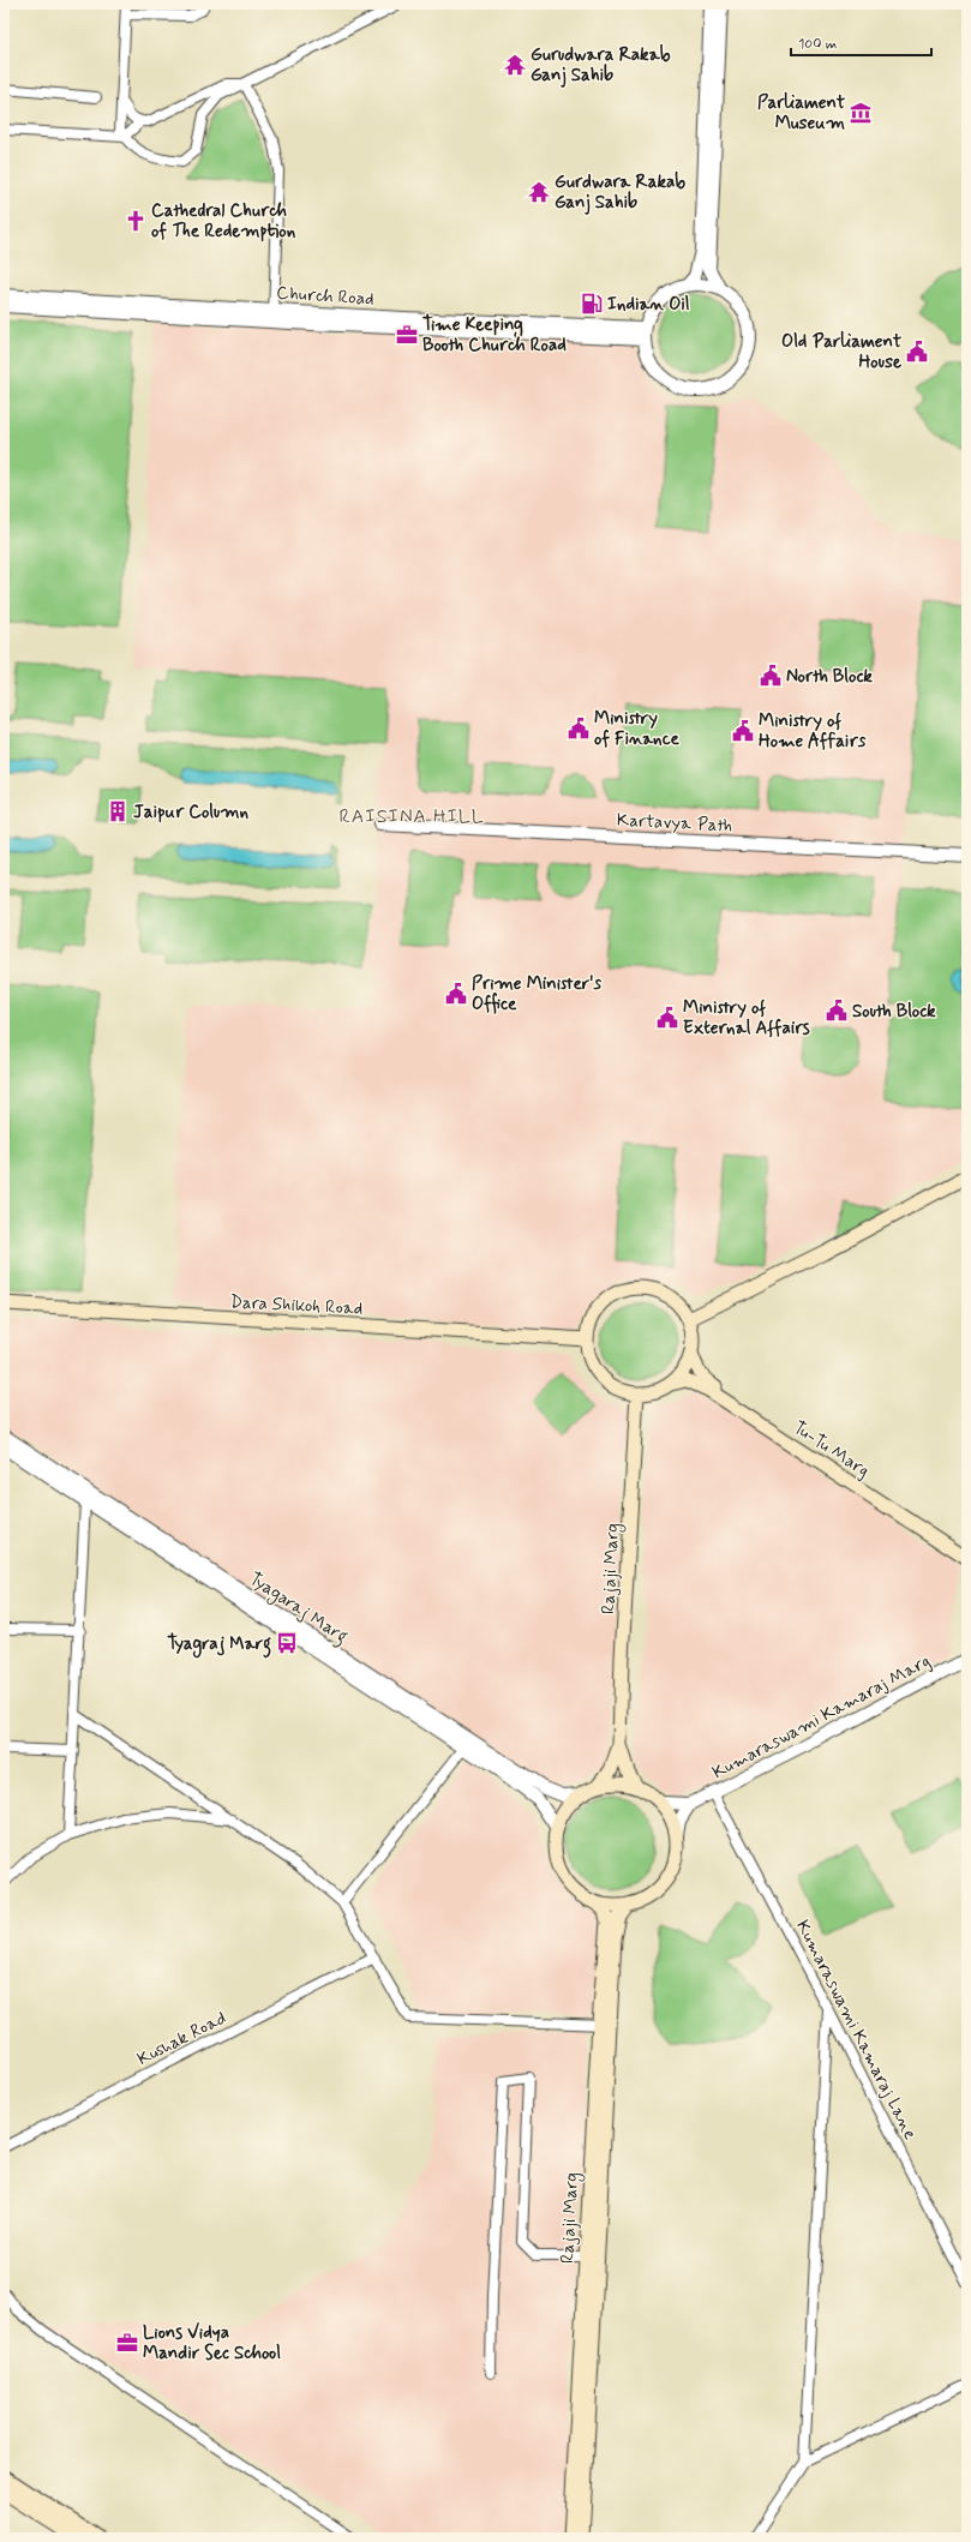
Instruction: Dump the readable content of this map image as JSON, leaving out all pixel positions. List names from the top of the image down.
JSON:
{
  "streets": {
    "main road": ["Dara Shikoh Road", "Tu-Tu Marg", "Rajaji Marg"],
    "street": [
      "Church Road",
      "Kartavya Path",
      "Tyagaraj Marg",
      "Kumaraswami Kamaraj Marg",
      "Kumaraswami Kamaraj Lane",
      "Kushak Road"
    ]
  },
  "crossings": [
    ["Dara Shikoh Road", "Tu-Tu Marg"],
    ["Dara Shikoh Road", "Rajaji Marg"],
    ["Tu-Tu Marg", "Rajaji Marg"],
    ["Rajaji Marg", "Tyagaraj Marg"],
    ["Kumaraswami Kamaraj Marg", "Kumaraswami Kamaraj Lane"]
  ],
  "districts": ["RAISINA HILL"],
  "places": {
    "temple": ["Gurudwara Rakab Ganj Sahib", "Gurdwara Rakab Ganj Sahib"],
    "museum": ["Parliament Museum"],
    "church": ["Cathedral Church of The Redemption"],
    "fuel station": ["Indian Oil"],
    "office": ["Time Keeping Booth Church Road", "Lions Vidya Mandir Sec School"],
    "public building": [
      "Old Parliament House",
      "North Block",
      "Ministry of Finance",
      "Ministry of Home Affairs",
      "Prime Minister's Office",
      "South Block",
      "Ministry of External Affairs"
    ],
    "building": ["Jaipur Column"],
    "bus stop": ["Tyagraj Marg"]
  },
  "scale_bar": "100 m"
}
